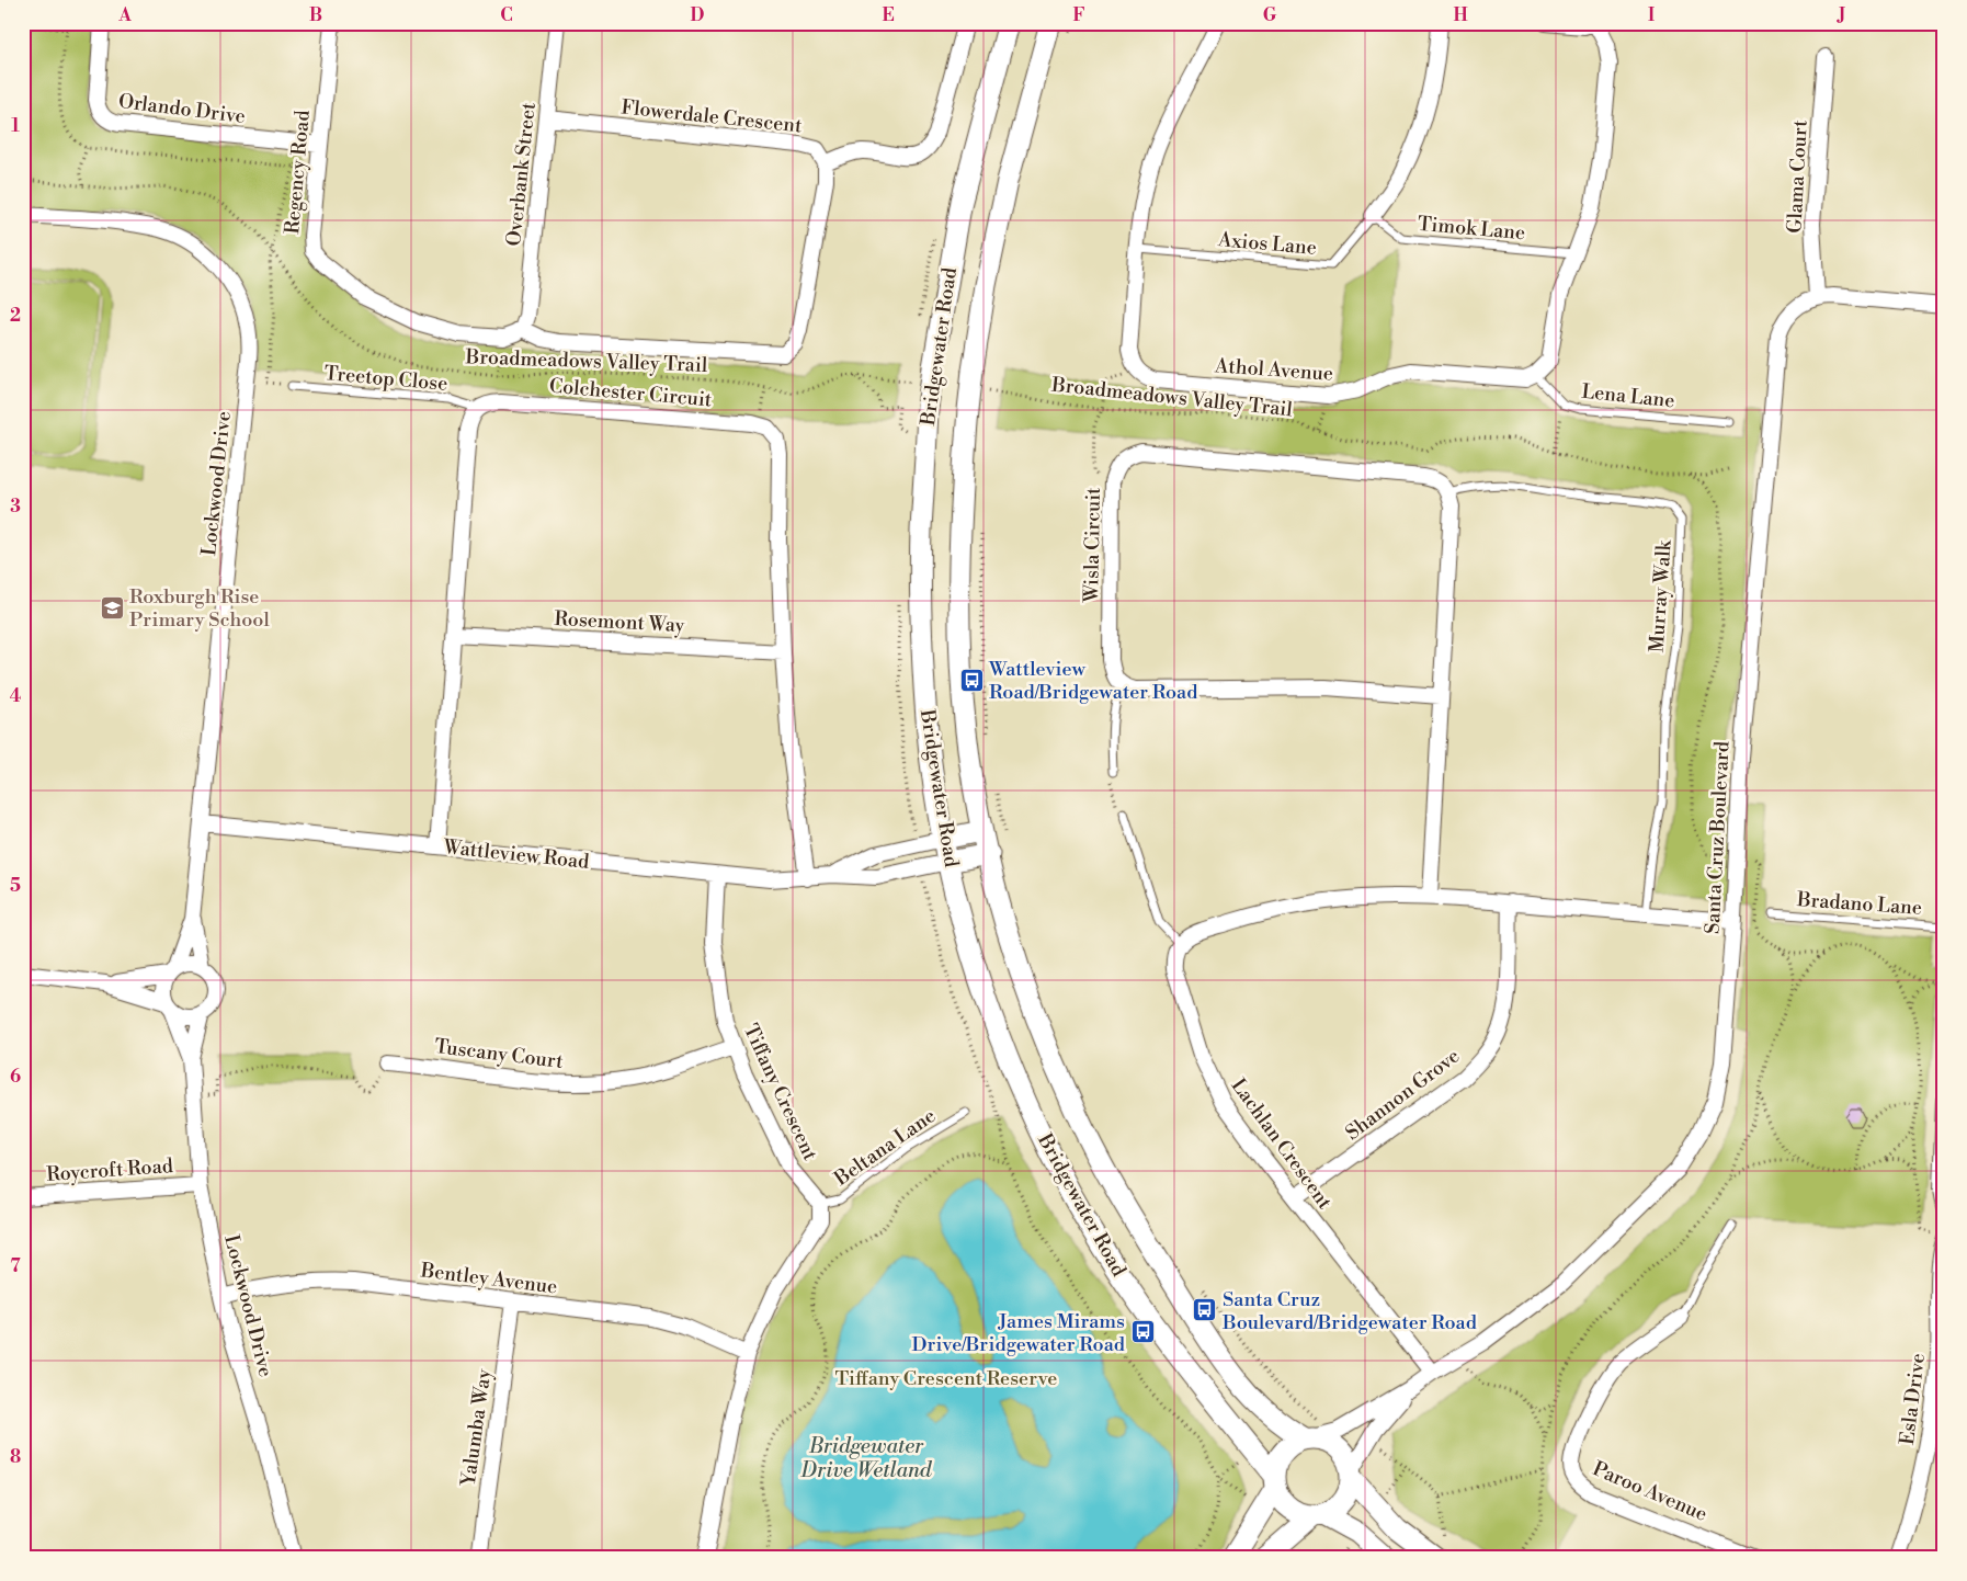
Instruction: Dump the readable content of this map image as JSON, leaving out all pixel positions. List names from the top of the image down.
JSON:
{
  "streets": {
    "street": [
      "Orlando Drive",
      "Flowerdale Crescent",
      "Regency Road",
      "Overbank Street",
      "Glama Court",
      "Bridgewater Road",
      "Athol Avenue",
      "Colchester Circuit",
      "Lockwood Drive",
      "Wisla Circuit",
      "Rosemont Way",
      "Santa Cruz Boulevard",
      "Wattleview Road",
      "Tuscany Court",
      "Tiffany Crescent",
      "Shannon Grove",
      "Lachlan Crescent",
      "Roycroft Road",
      "Bentley Avenue",
      "Esla Drive",
      "Yalumba Way",
      "Paroo Avenue"
    ],
    "lane": [
      "Timok Lane",
      "Axios Lane",
      "Treetop Close",
      "Lena Lane",
      "Murray Walk",
      "Bradano Lane",
      "Beltana Lane"
    ],
    "path": ["Broadmeadows Valley Trail"]
  },
  "crossings": [
    ["Orlando Drive", "Regency Road"],
    ["Flowerdale Crescent", "Overbank Street"],
    ["Glama Court", "Santa Cruz Boulevard"],
    ["Timok Lane", "Axios Lane"],
    ["Bridgewater Road", "Broadmeadows Valley Trail"],
    ["Bridgewater Road", "Santa Cruz Boulevard"],
    ["Bridgewater Road", "Wattleview Road"],
    ["Athol Avenue", "Lena Lane"],
    ["Treetop Close", "Colchester Circuit"],
    ["Colchester Circuit", "Rosemont Way"],
    ["Colchester Circuit", "Wattleview Road"],
    ["Lockwood Drive", "Wattleview Road"],
    ["Lockwood Drive", "Roycroft Road"],
    ["Lockwood Drive", "Bentley Avenue"],
    ["Wisla Circuit", "Murray Walk"],
    ["Santa Cruz Boulevard", "Lachlan Crescent"],
    ["Wattleview Road", "Tiffany Crescent"],
    ["Tuscany Court", "Tiffany Crescent"],
    ["Tiffany Crescent", "Beltana Lane"],
    ["Shannon Grove", "Lachlan Crescent"],
    ["Bentley Avenue", "Yalumba Way"]
  ],
  "water": ["Bridgewater Drive Wetland"],
  "parks": ["Tiffany Crescent Reserve"],
  "places": {
    "school or university": ["Roxburgh Rise Primary School"],
    "bus stop": ["Wattleview Road/Bridgewater Road", "Santa Cruz Boulevard/Bridgewater Road", "James Mirams Drive/Bridgewater Road"]
  },
  "grid": {
    "columns": [
      "A",
      "B",
      "C",
      "D",
      "E",
      "F",
      "G",
      "H",
      "I",
      "J"
    ],
    "rows": [
      "1",
      "2",
      "3",
      "4",
      "5",
      "6",
      "7",
      "8"
    ]
  }
}
